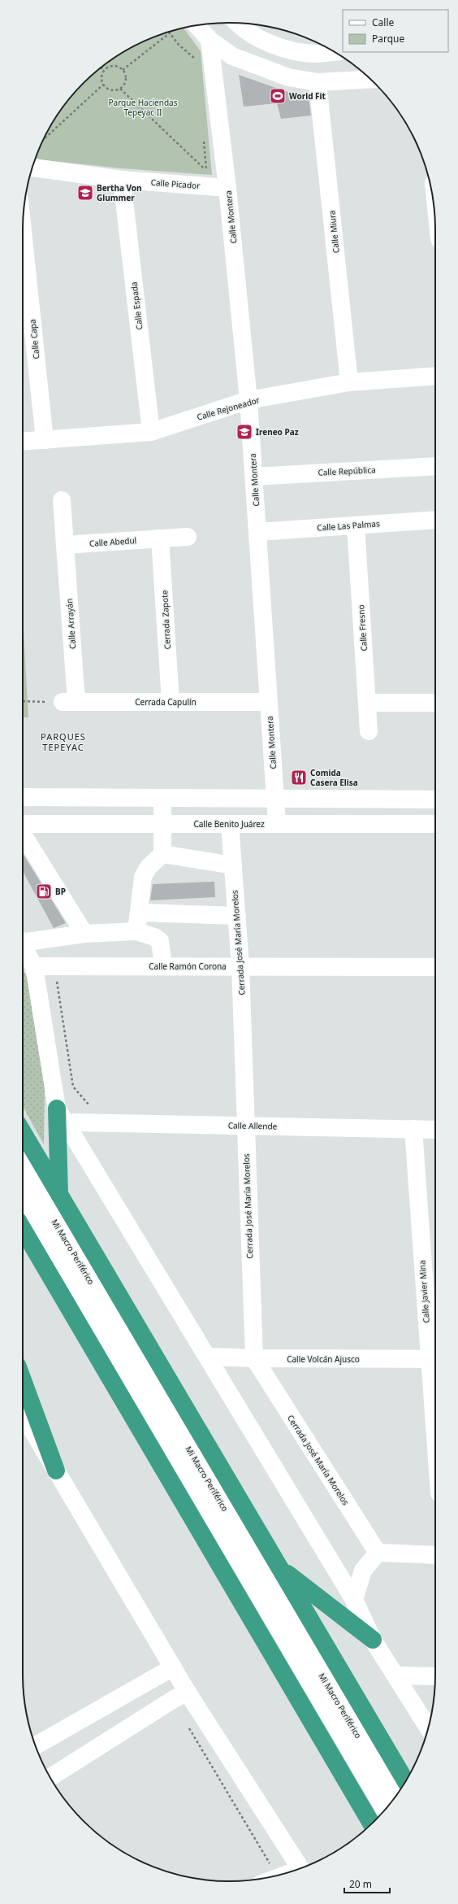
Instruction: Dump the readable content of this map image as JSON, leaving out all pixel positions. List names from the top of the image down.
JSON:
{
  "streets": {
    "street": [
      "Calle Picador",
      "Calle Montera",
      "Calle Miura",
      "Calle Espada",
      "Calle Capa",
      "Calle Rejoneador",
      "Calle República",
      "Calle Las Palmas",
      "Calle Abedul",
      "Cerrada Zapote",
      "Calle Arrayán",
      "Calle Fresno",
      "Cerrada Capulín",
      "Calle Benito Juárez",
      "Cerrada José María Morelos",
      "Calle Ramón Corona",
      "Calle Allende",
      "Mi Macro Periférico",
      "Calle Javier Mina",
      "Calle Volcán Ajusco"
    ]
  },
  "crossings": [
    ["Calle Picador", "Calle Montera"],
    ["Calle Picador", "Calle Espada"],
    ["Calle Montera", "Calle Rejoneador"],
    ["Calle Montera", "Calle República"],
    ["Calle Montera", "Calle Las Palmas"],
    ["Calle Montera", "Cerrada Capulín"],
    ["Calle Montera", "Calle Benito Juárez"],
    ["Calle Miura", "Calle Rejoneador"],
    ["Calle Espada", "Calle Rejoneador"],
    ["Calle Capa", "Calle Rejoneador"],
    ["Calle Las Palmas", "Calle Fresno"],
    ["Calle Abedul", "Cerrada Zapote"],
    ["Calle Abedul", "Calle Arrayán"],
    ["Cerrada Zapote", "Cerrada Capulín"],
    ["Calle Arrayán", "Cerrada Capulín"],
    ["Calle Benito Juárez", "Cerrada José María Morelos"],
    ["Cerrada José María Morelos", "Calle Ramón Corona"],
    ["Cerrada José María Morelos", "Calle Allende"],
    ["Cerrada José María Morelos", "Calle Volcán Ajusco"],
    ["Calle Allende", "Calle Javier Mina"],
    ["Calle Javier Mina", "Calle Volcán Ajusco"]
  ],
  "districts": ["PARQUES TEPEYAC"],
  "parks": ["Parque Haciendas Tepeyac II"],
  "places": {
    "sports": ["World Fit"],
    "school or university": ["Bertha Von Glummer", "Ireneo Paz"],
    "restaurant": ["Comida Casera Elisa"],
    "fuel station": ["BP"]
  },
  "legend": ["Calle", "Parque"],
  "scale_bar": "20 m"
}
